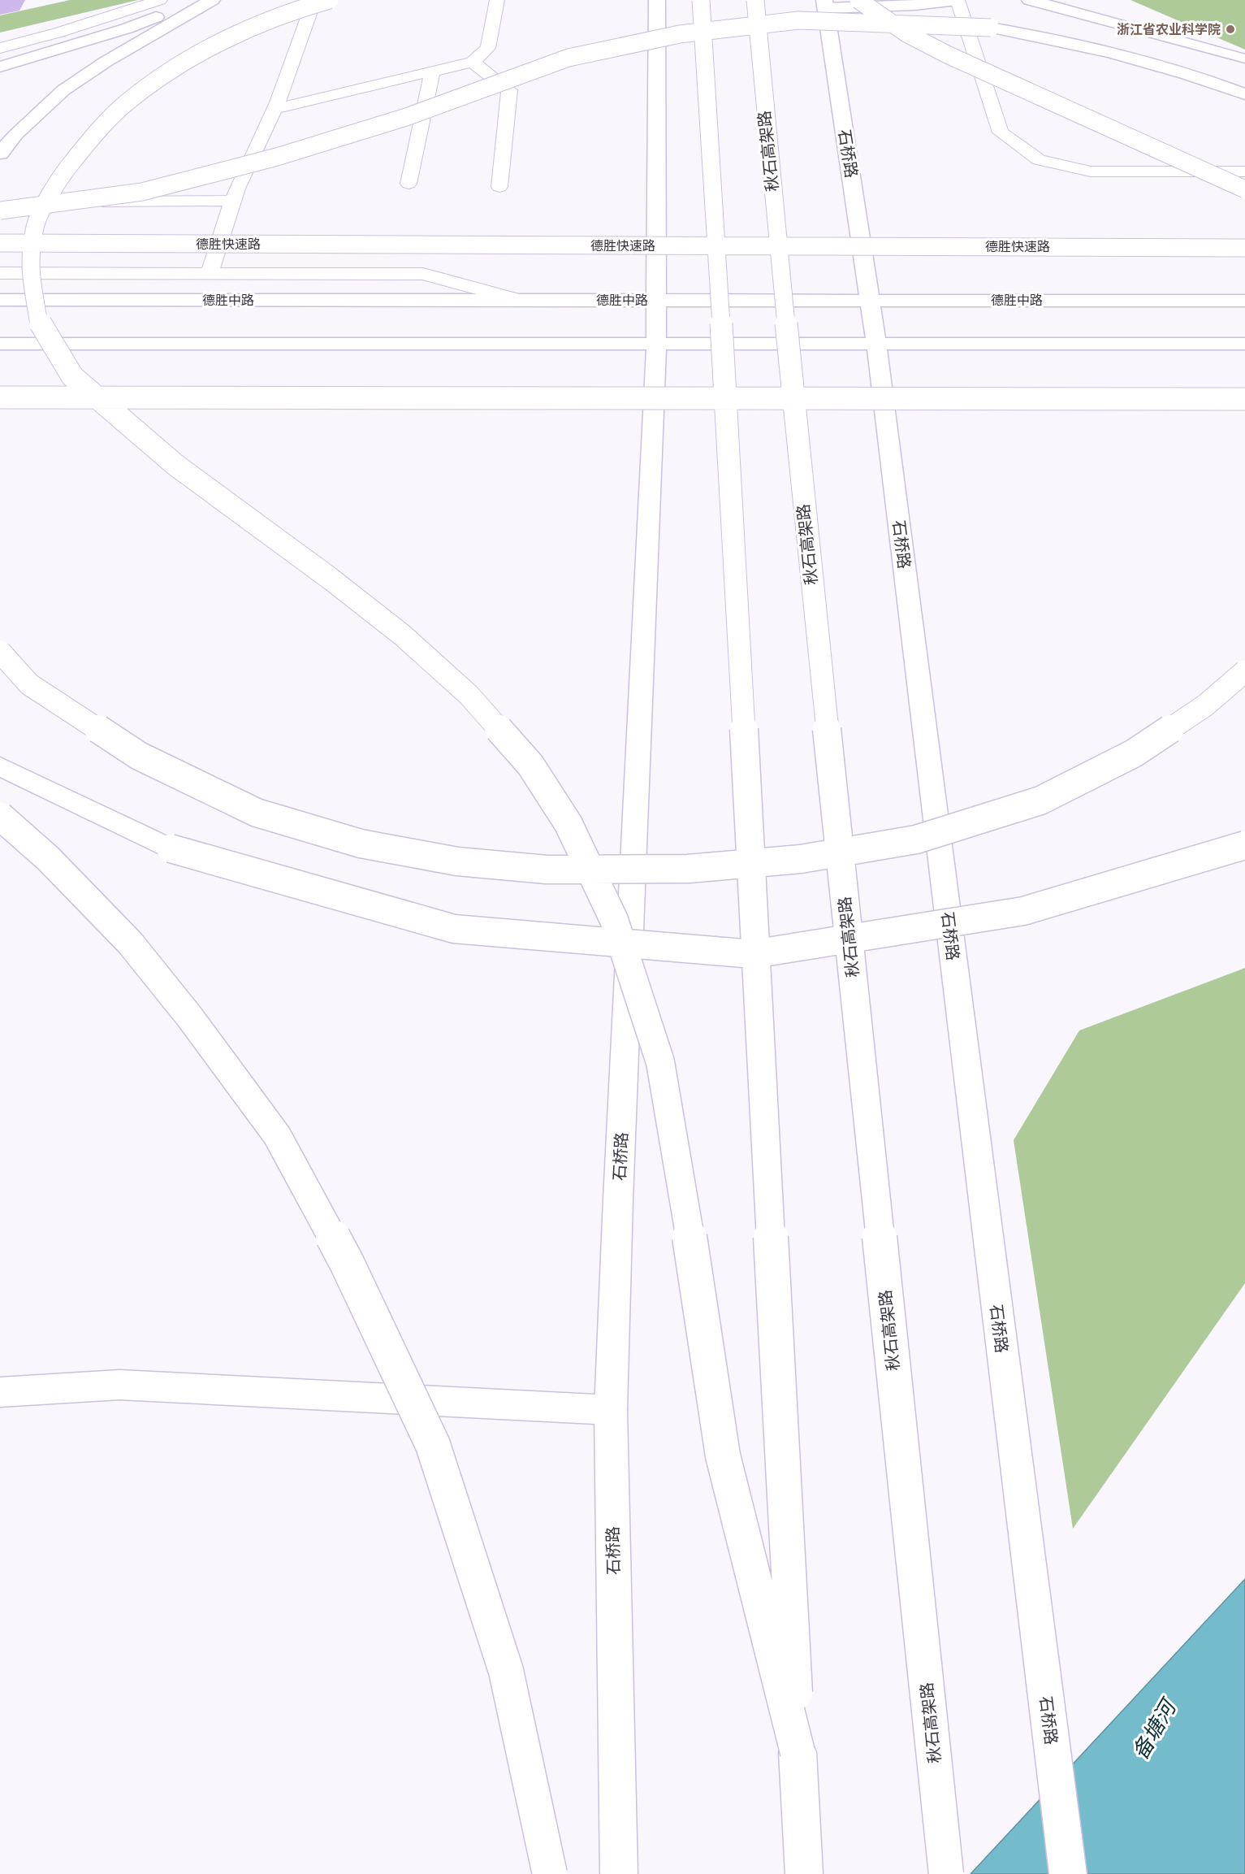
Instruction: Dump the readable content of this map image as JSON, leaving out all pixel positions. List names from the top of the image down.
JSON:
{
  "streets": {
    "main road": [
      "秋石高架路",
      "石桥路",
      "德胜快速路",
      "德胜中路"
    ]
  },
  "crossings": [
    ["石桥路", "德胜中路"]
  ],
  "water": ["备塘河"],
  "places": ["浙江省农业科学院"]
}
